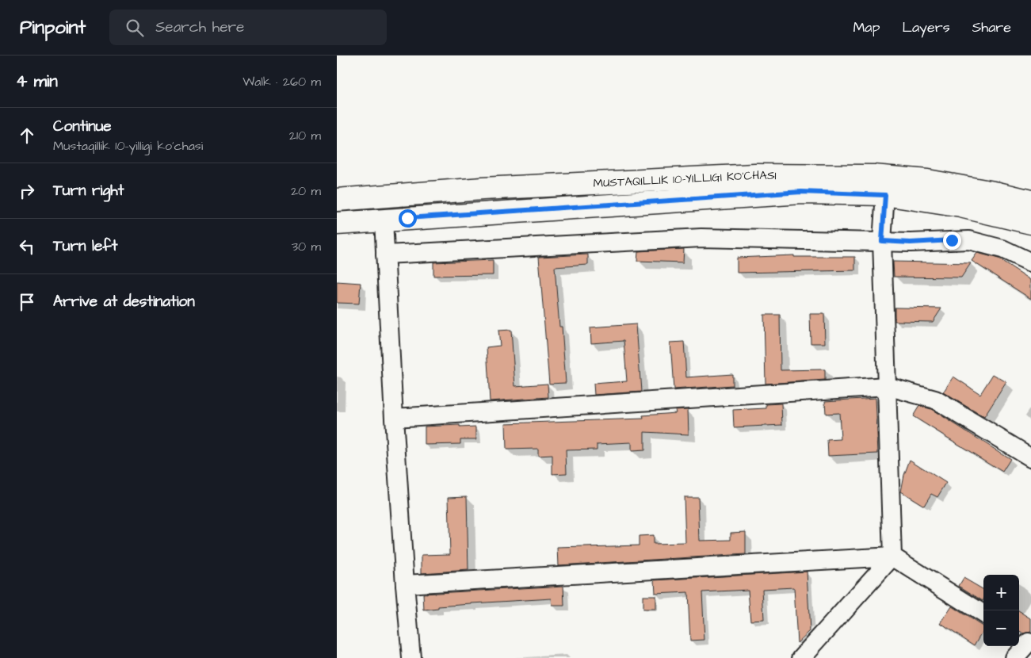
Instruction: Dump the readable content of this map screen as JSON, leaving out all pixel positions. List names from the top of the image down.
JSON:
{
  "streets": {
    "main road": ["MUSTAQILLIK 10-YILLIGI KO'CHASI"]
  },
  "page": {
    "header": "Pinpoint",
    "search": "Search here",
    "nav": ["Map", "Layers", "Share"],
    "heading": ["4 min", "Walk · 260 m"],
    "list": [
      ["Continue", "Mustaqillik 10-yilligi ko'chasi", "210 m"],
      ["Turn right", "20 m"],
      ["Turn left", "30 m"],
      "Arrive at destination"
    ],
    "map_buttons": ["+", "−"]
  }
}
